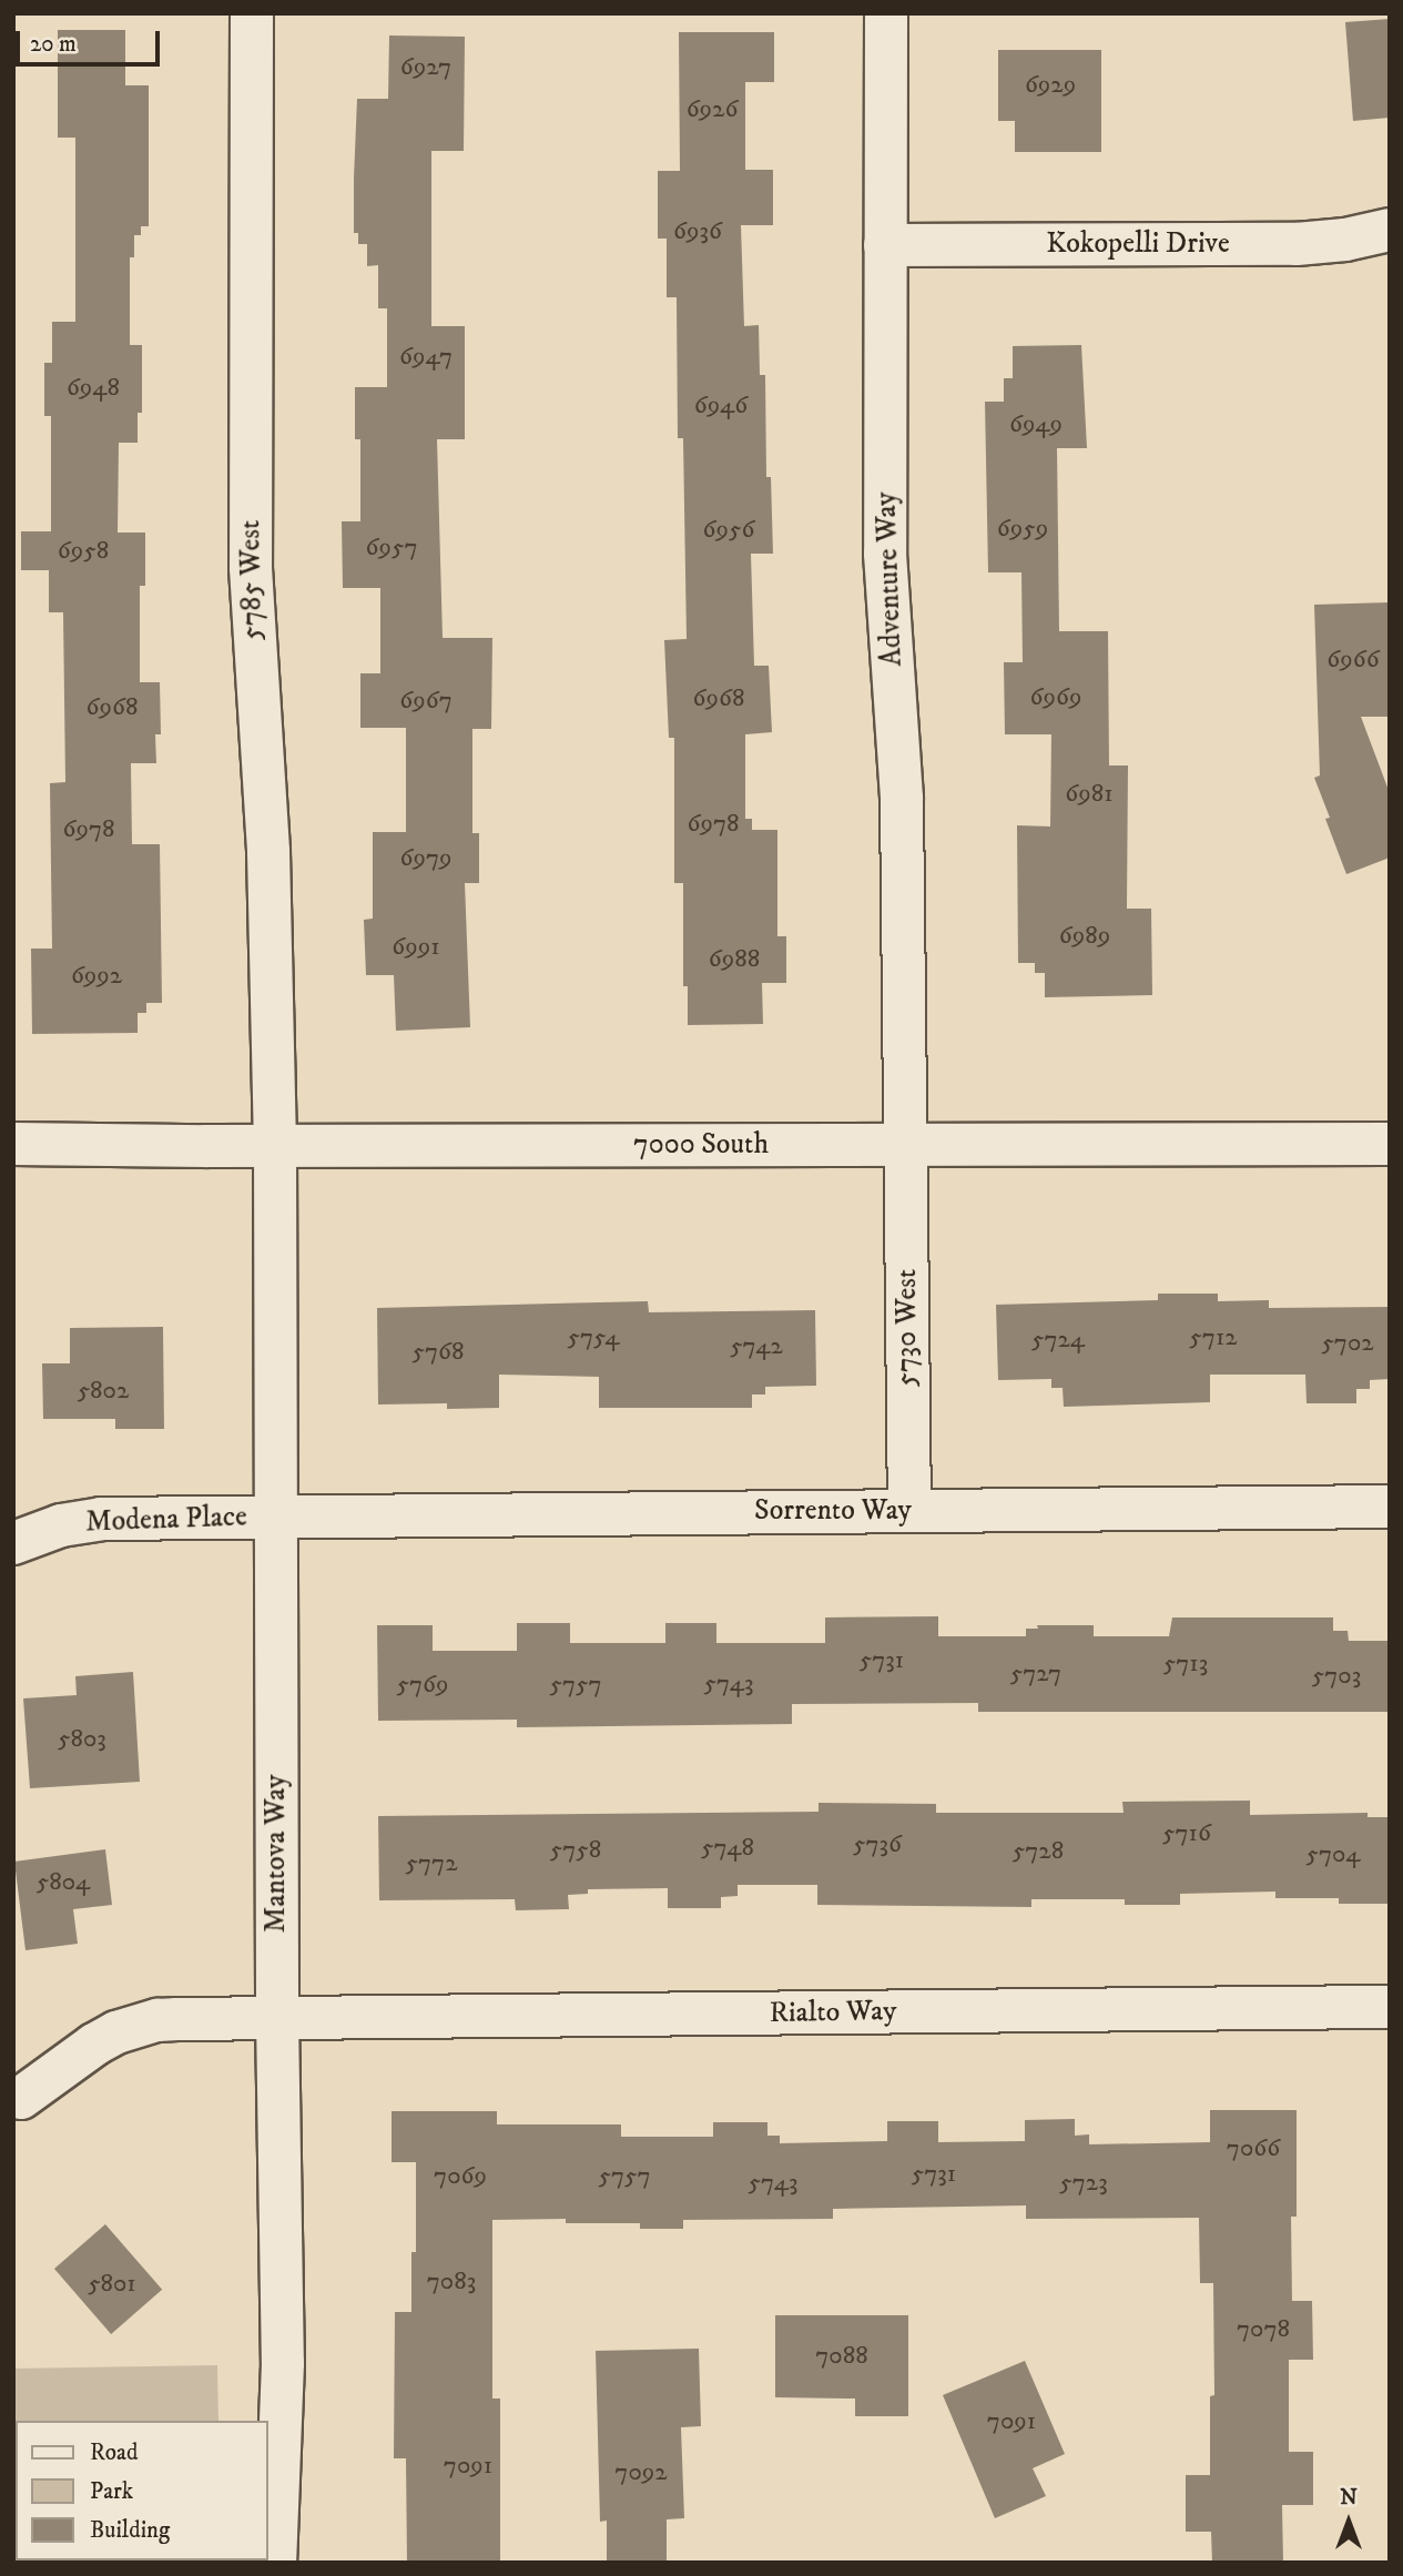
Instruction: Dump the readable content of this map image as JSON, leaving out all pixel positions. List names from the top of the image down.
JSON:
{
  "streets": {
    "street": [
      "Kokopelli Drive",
      "Adventure Way",
      "5785 West",
      "7000 South",
      "5730 West",
      "Sorrento Way",
      "Modena Place",
      "Mantova Way",
      "Rialto Way"
    ]
  },
  "crossings": [
    ["Kokopelli Drive", "Adventure Way"],
    ["Adventure Way", "7000 South"],
    ["Adventure Way", "5730 West"],
    ["5785 West", "7000 South"],
    ["5785 West", "Mantova Way"],
    ["7000 South", "5730 West"],
    ["7000 South", "Mantova Way"],
    ["5730 West", "Sorrento Way"],
    ["Sorrento Way", "Modena Place"],
    ["Sorrento Way", "Mantova Way"],
    ["Modena Place", "Mantova Way"],
    ["Mantova Way", "Rialto Way"]
  ],
  "house_numbers": [
    "6927",
    "6929",
    "6926",
    "6936",
    "6947",
    "6948",
    "6946",
    "6949",
    "6959",
    "6956",
    "6957",
    "6958",
    "6966",
    "6969",
    "6968",
    "6967",
    "6968",
    "6981",
    "6978",
    "6978",
    "6979",
    "6989",
    "6991",
    "6988",
    "6992",
    "5754",
    "5712",
    "5724",
    "5702",
    "5742",
    "5768",
    "5802",
    "5731",
    "5713",
    "5727",
    "5703",
    "5743",
    "5769",
    "5757",
    "5803",
    "5716",
    "5736",
    "5748",
    "5758",
    "5728",
    "5704",
    "5772",
    "5804",
    "7066",
    "5731",
    "7069",
    "5757",
    "5743",
    "5723",
    "7083",
    "5801",
    "7078",
    "7088",
    "7091",
    "7091",
    "7092"
  ],
  "legend": ["Road", "Park", "Building"],
  "scale_bar": "20 m",
  "north": "top"
}
